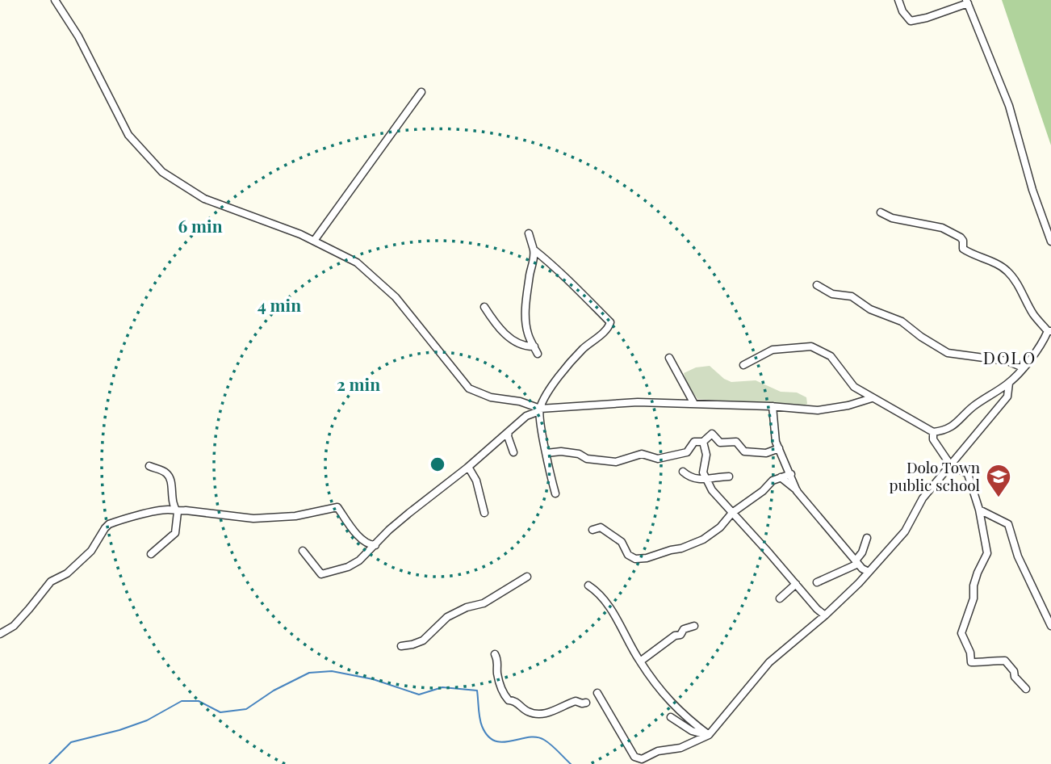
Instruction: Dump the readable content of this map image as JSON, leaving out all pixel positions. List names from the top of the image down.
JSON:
{
  "districts": ["DOLO"],
  "places": {
    "school or university": ["Dolo Town public school"]
  },
  "rings": ["6 min", "4 min", "2 min"]
}
